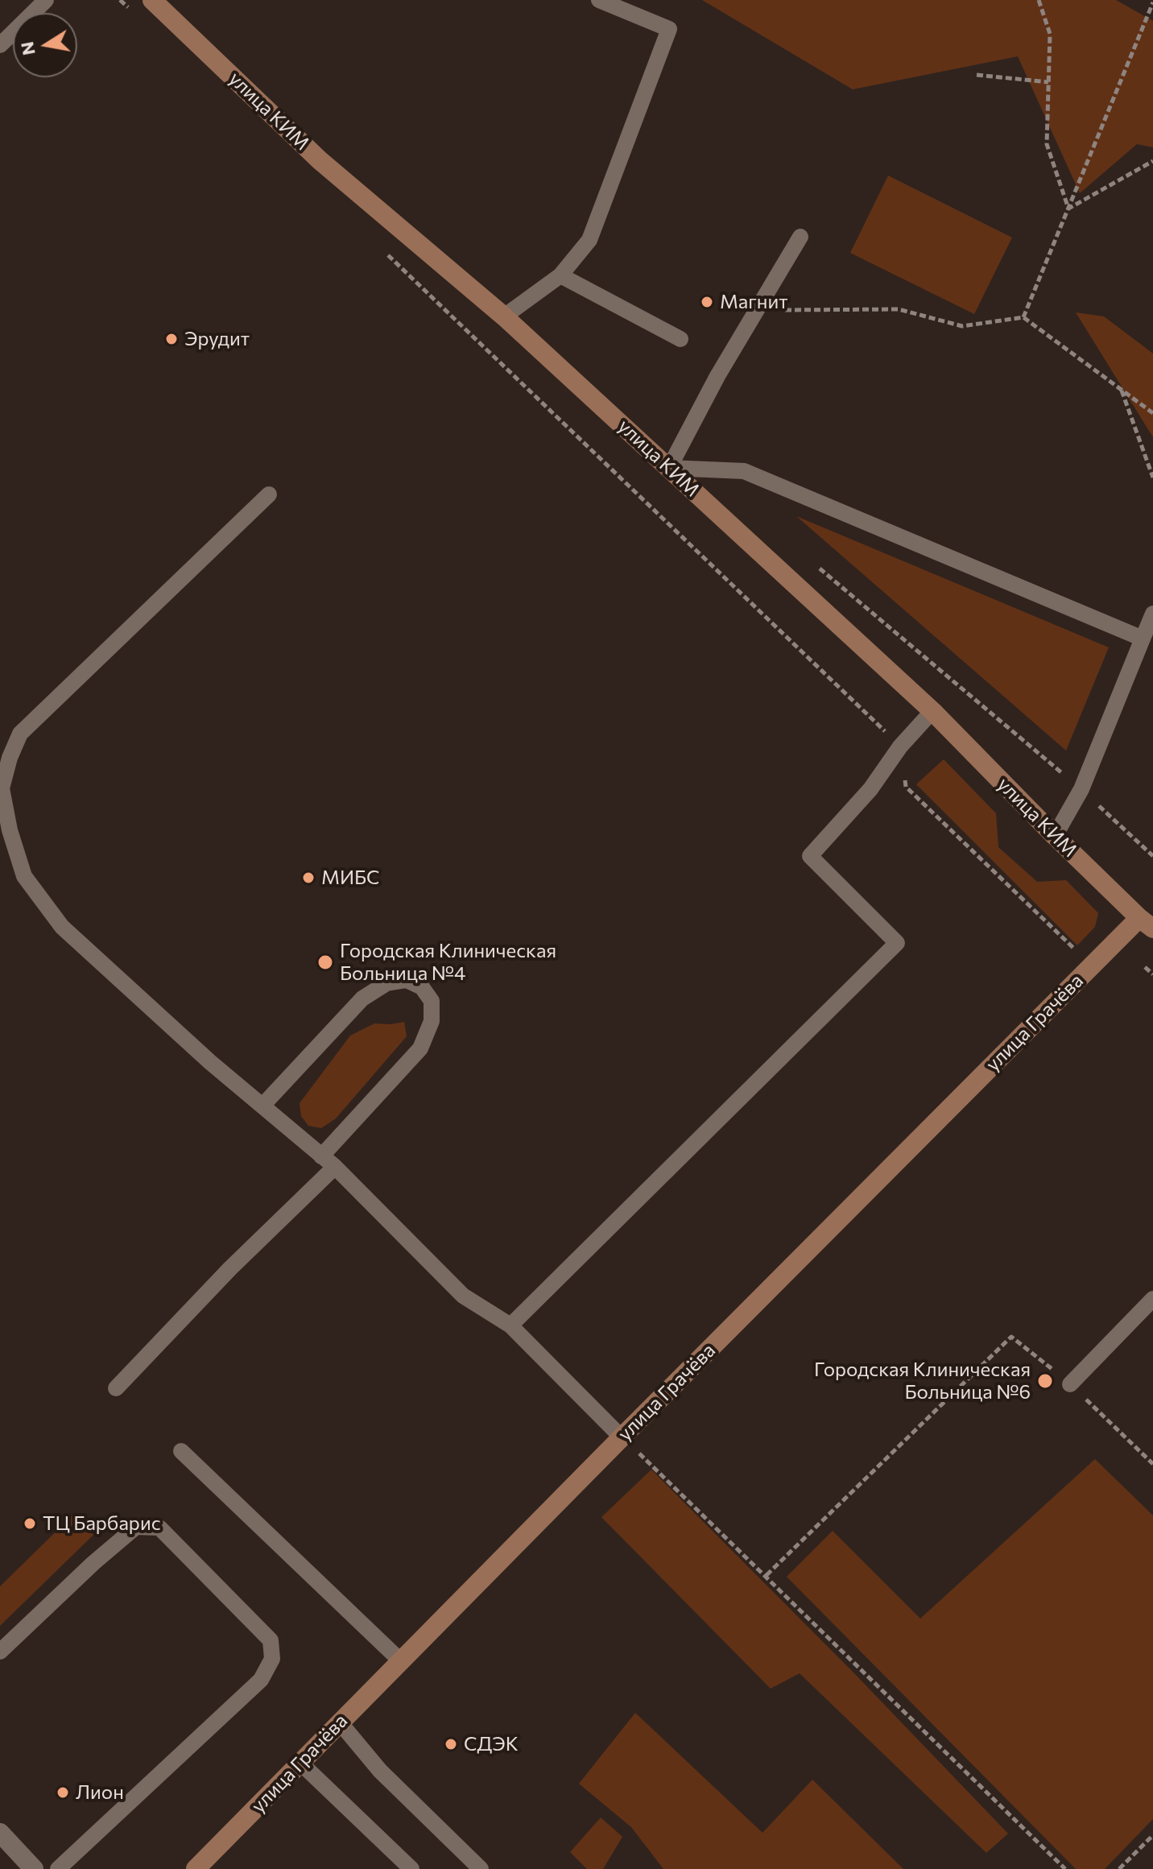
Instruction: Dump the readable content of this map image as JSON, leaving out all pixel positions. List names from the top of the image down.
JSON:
{
  "streets": {
    "street": ["улица КИМ", "улица Грачёва"]
  },
  "crossings": [
    ["улица КИМ", "улица Грачёва"]
  ],
  "places": [
    "Магнит",
    "Эрудит",
    "МИБС",
    "Городская Клиническая Больница №4",
    "Городская Клиническая Больница №6",
    "ТЦ Барбарис",
    "СДЭК",
    "Лион"
  ],
  "north": "left"
}
